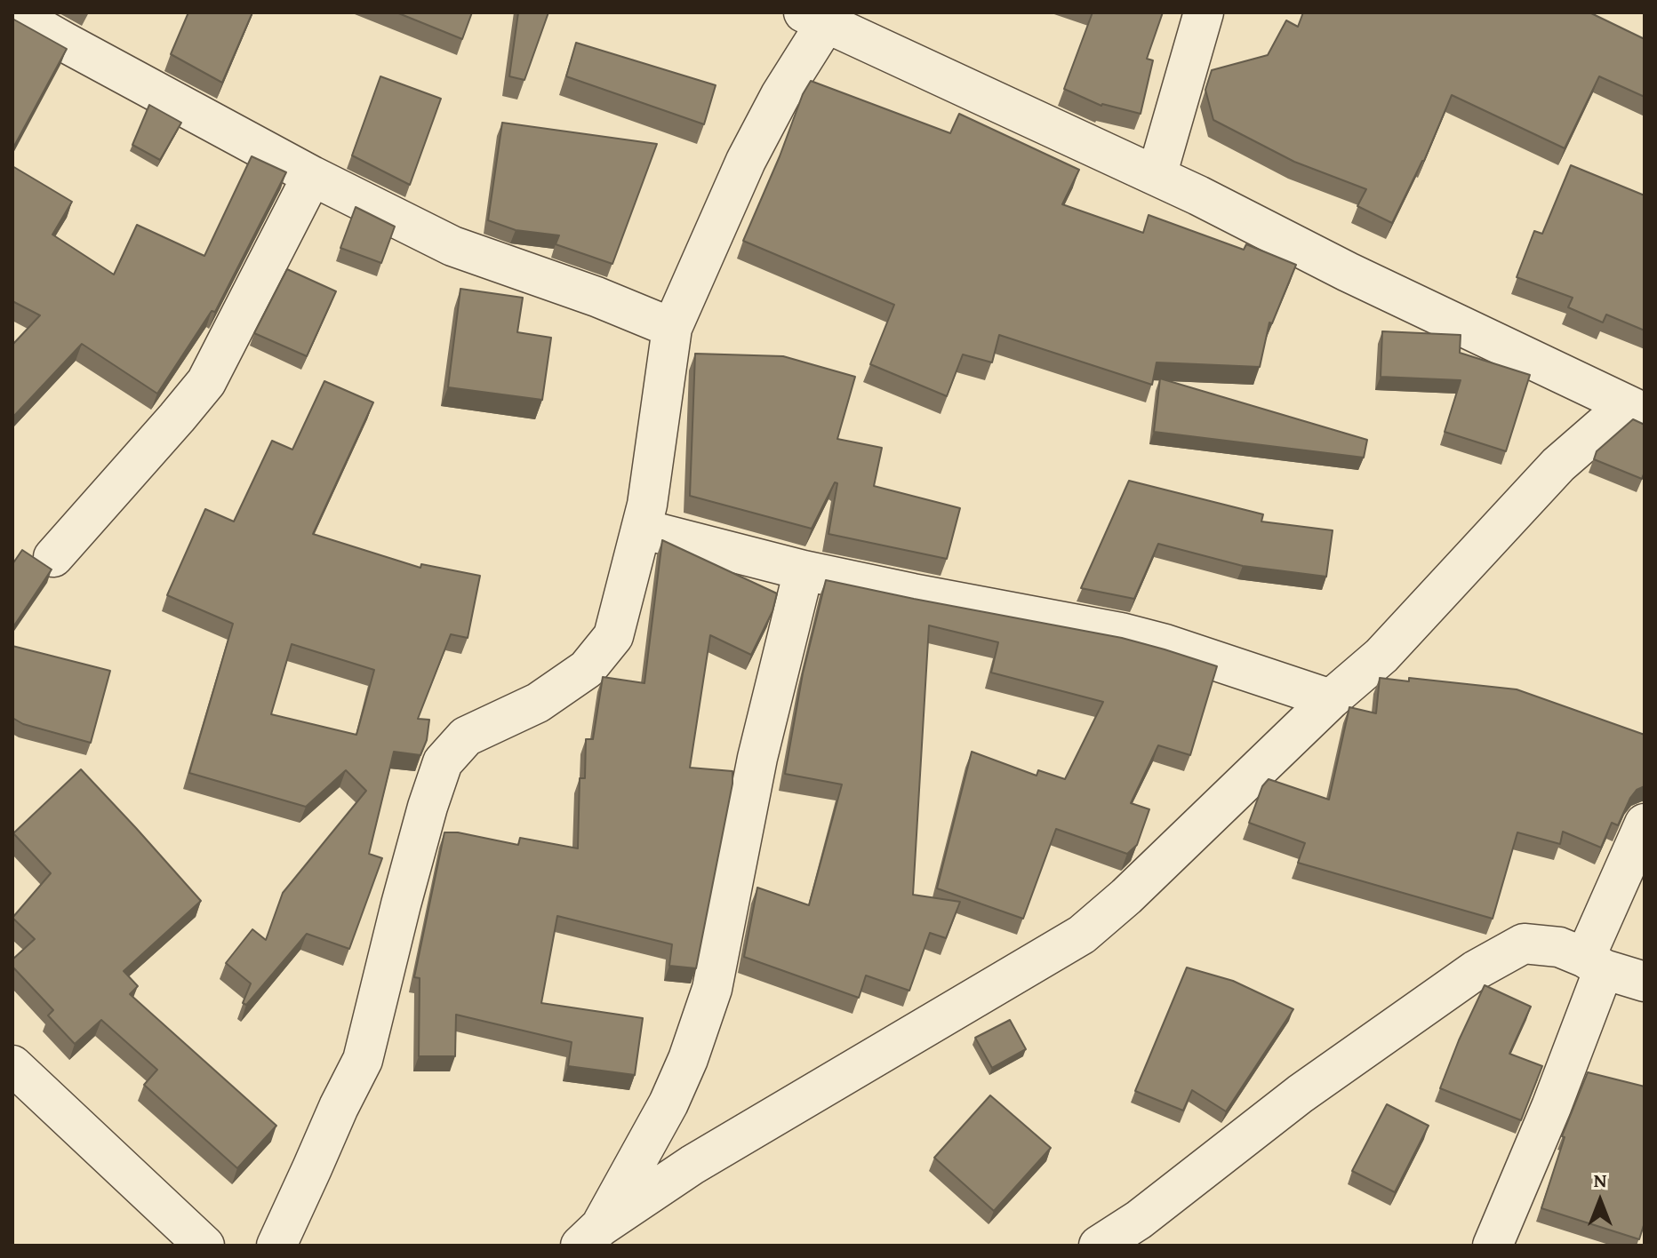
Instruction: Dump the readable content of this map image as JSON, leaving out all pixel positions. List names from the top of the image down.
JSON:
{
  "north": "top"
}
